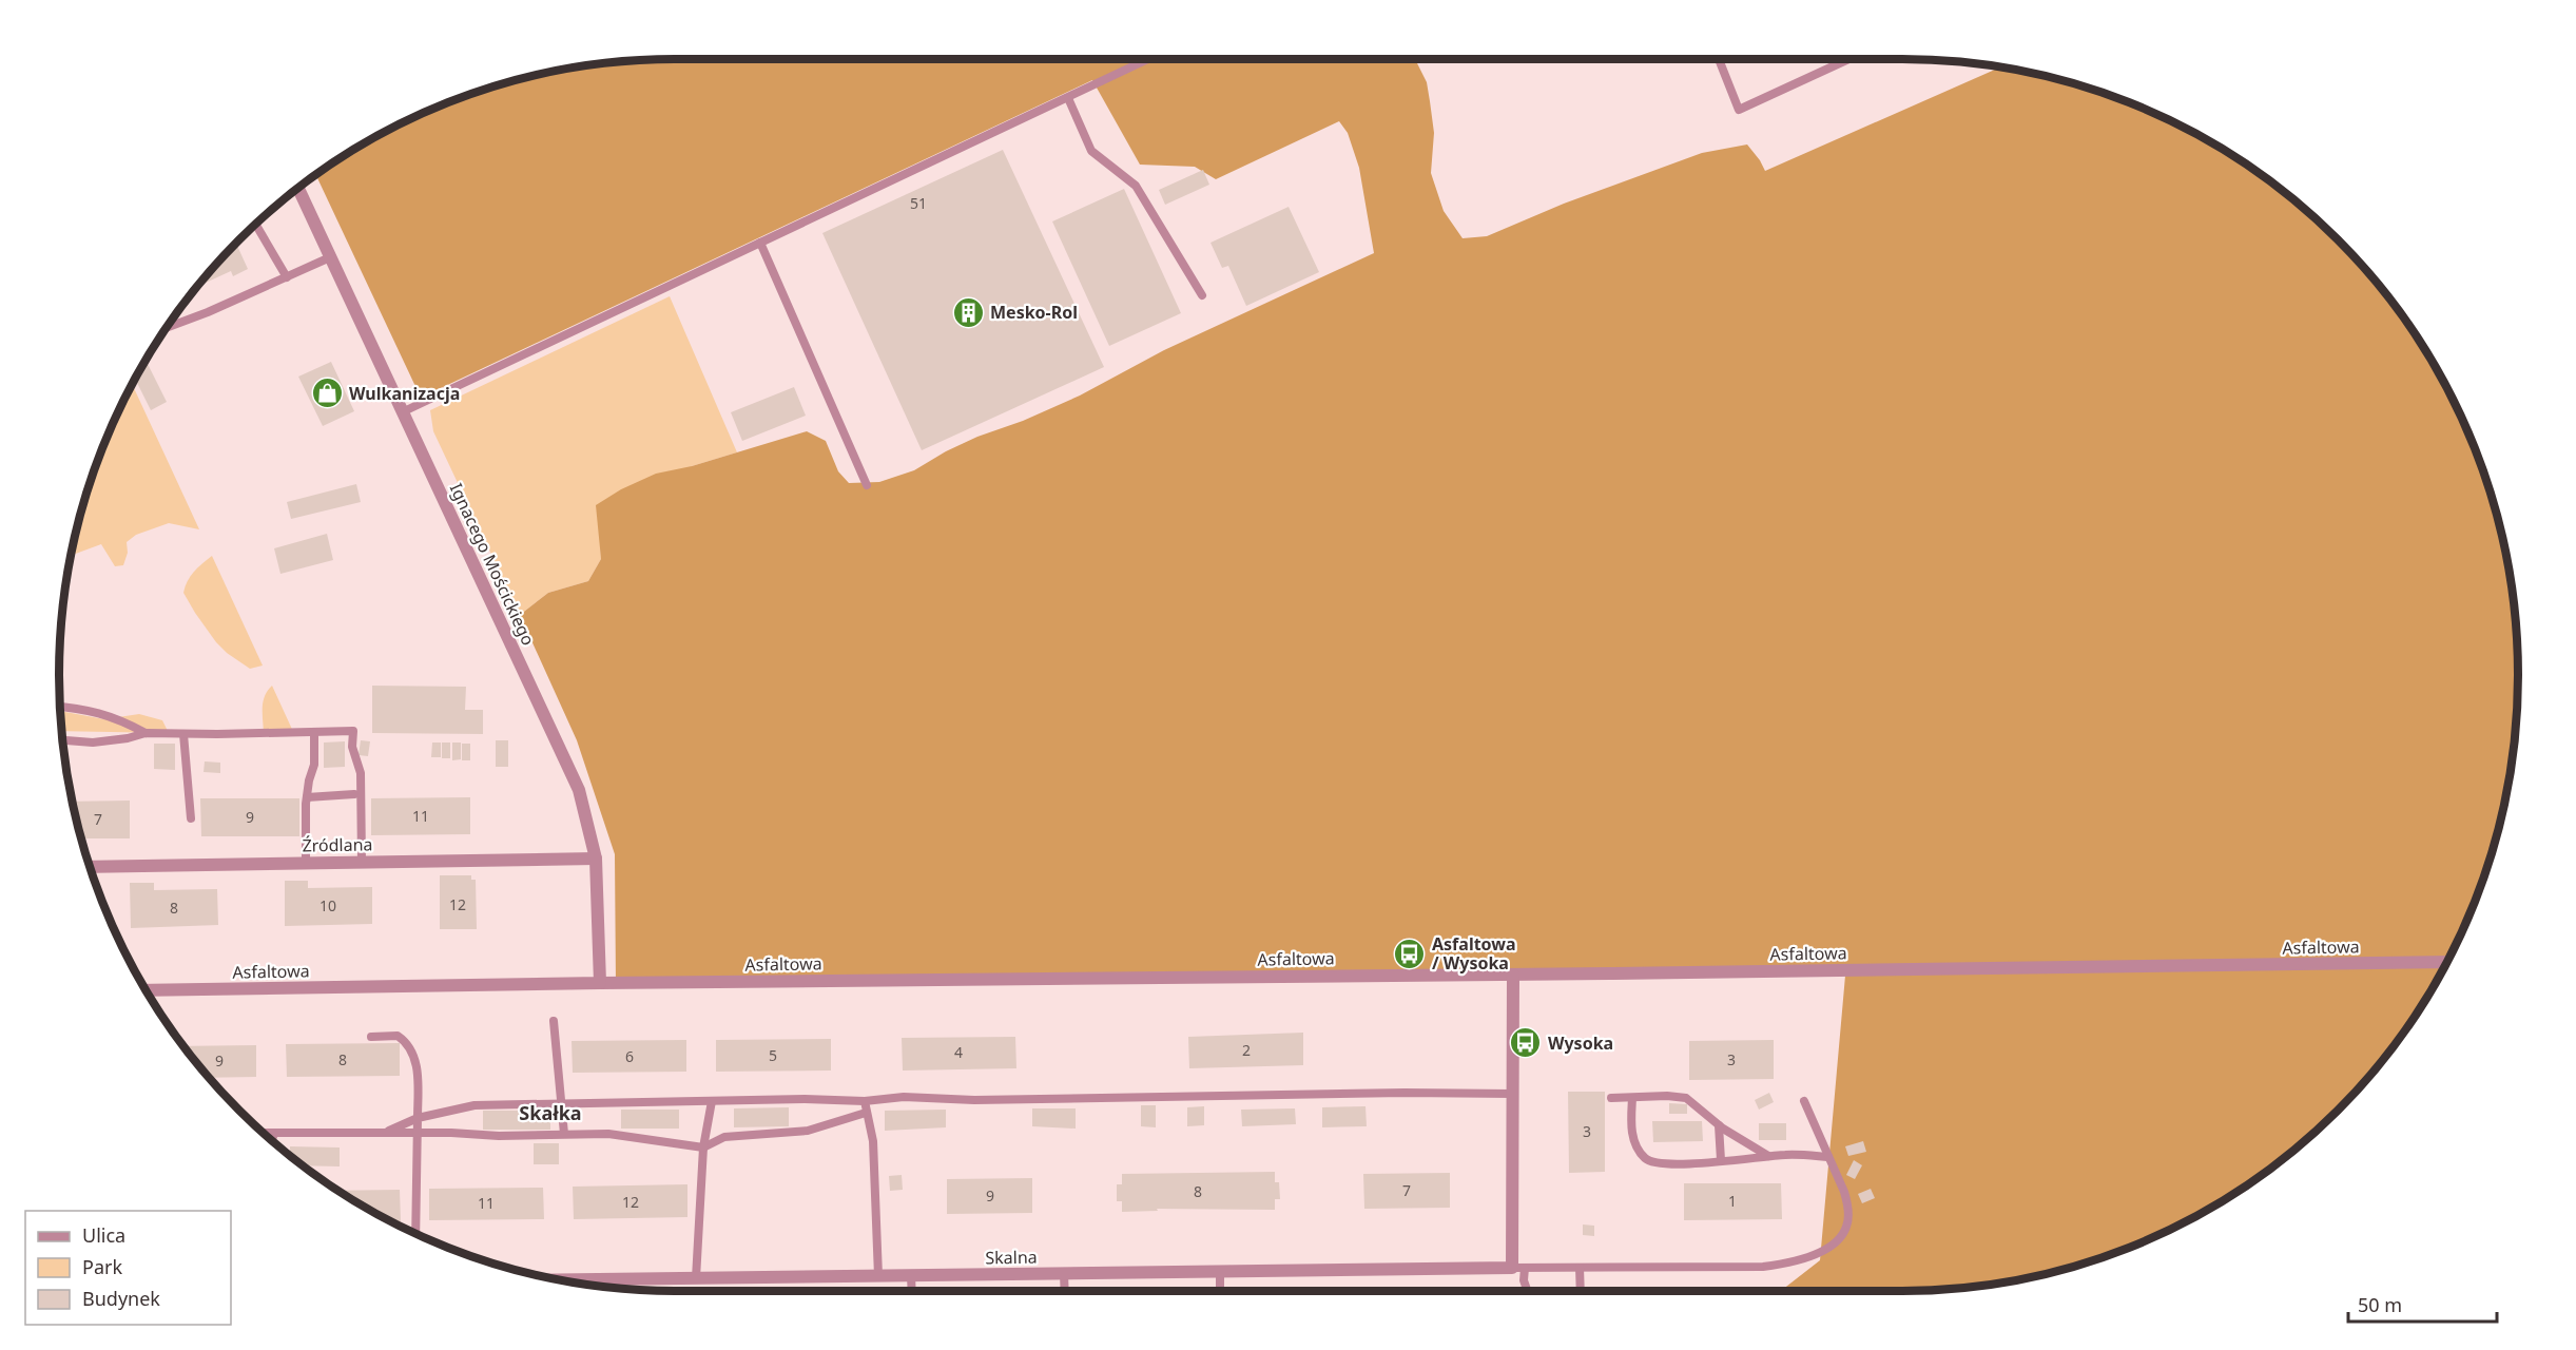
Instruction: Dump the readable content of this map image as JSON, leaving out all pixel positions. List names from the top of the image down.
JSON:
{
  "streets": {
    "street": [
      "Ignacego Mościckiego",
      "Źródlana",
      "Asfaltowa",
      "Skalna"
    ]
  },
  "crossings": [
    ["Ignacego Mościckiego", "Źródlana"],
    ["Ignacego Mościckiego", "Asfaltowa"]
  ],
  "districts": ["Skałka"],
  "places": {
    "building": ["Mesko-Rol"],
    "shop": ["Wulkanizacja"],
    "bus stop": ["Asfaltowa / Wysoka", "Wysoka"]
  },
  "house_numbers": [
    "51",
    "11",
    "9",
    "7",
    "12",
    "10",
    "8",
    "2",
    "4",
    "5",
    "6",
    "8",
    "3",
    "9",
    "3",
    "7",
    "8",
    "9",
    "1",
    "12",
    "11"
  ],
  "legend": ["Ulica", "Park", "Budynek"],
  "scale_bar": "50 m"
}
